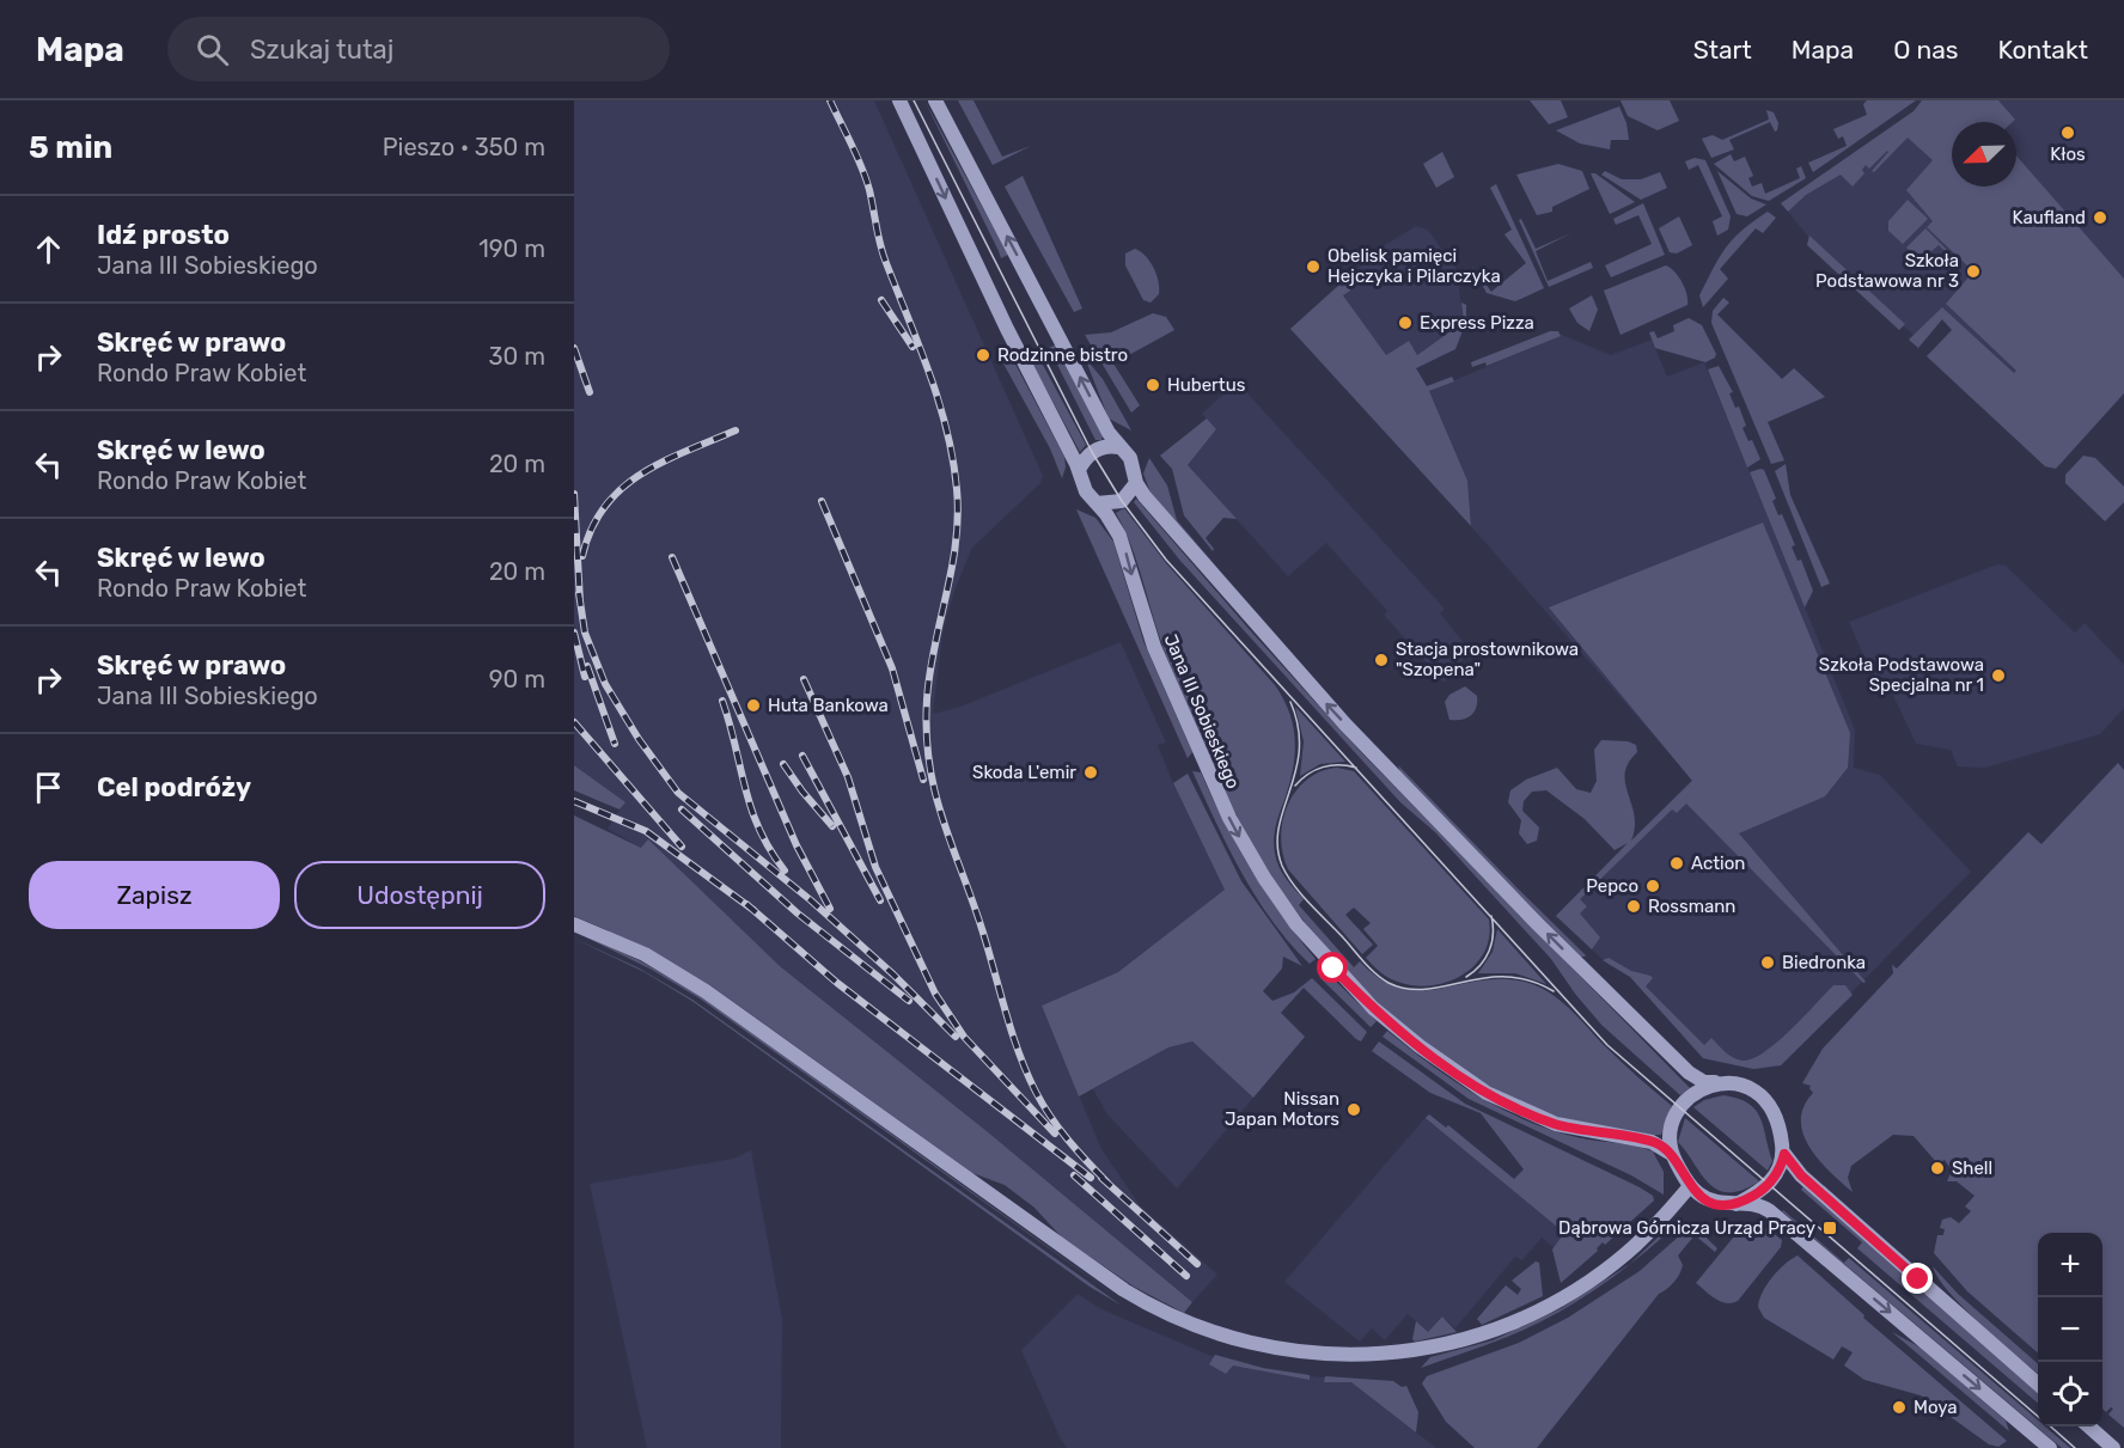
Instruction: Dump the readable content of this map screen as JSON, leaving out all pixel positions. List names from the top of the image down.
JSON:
{
  "streets": {
    "main road": ["Jana III Sobieskiego"]
  },
  "places": {
    "other": [
      "Kłos",
      "Kaufland",
      "Obelisk pamięci Hejczyka i Pilarczyka",
      "Szkoła Podstawowa nr 3",
      "Express Pizza",
      "Rodzinne bistro",
      "Hubertus",
      "Stacja prostownikowa \"Szopena\"",
      "Szkoła Podstawowa Specjalna nr 1",
      "Huta Bankowa",
      "Skoda L'emir",
      "Action",
      "Pepco",
      "Rossmann",
      "Biedronka",
      "Nissan Japan Motors",
      "Shell",
      "Moya"
    ],
    "transit": ["Dąbrowa Górnicza Urząd Pracy"]
  },
  "north": "bottom left",
  "page": {
    "header": "Mapa",
    "search": "Szukaj tutaj",
    "nav": [
      "Start",
      "Mapa",
      "O nas",
      "Kontakt"
    ],
    "heading": ["5 min", "Pieszo · 350 m"],
    "list": [
      ["Idź prosto", "Jana III Sobieskiego", "190 m"],
      ["Skręć w prawo", "Rondo Praw Kobiet", "30 m"],
      ["Skręć w lewo", "Rondo Praw Kobiet", "20 m"],
      ["Skręć w lewo", "Rondo Praw Kobiet", "20 m"],
      ["Skręć w prawo", "Jana III Sobieskiego", "90 m"],
      "Cel podróży"
    ],
    "buttons": ["Zapisz", "Udostępnij"],
    "map_buttons": ["+", "−"]
  }
}
